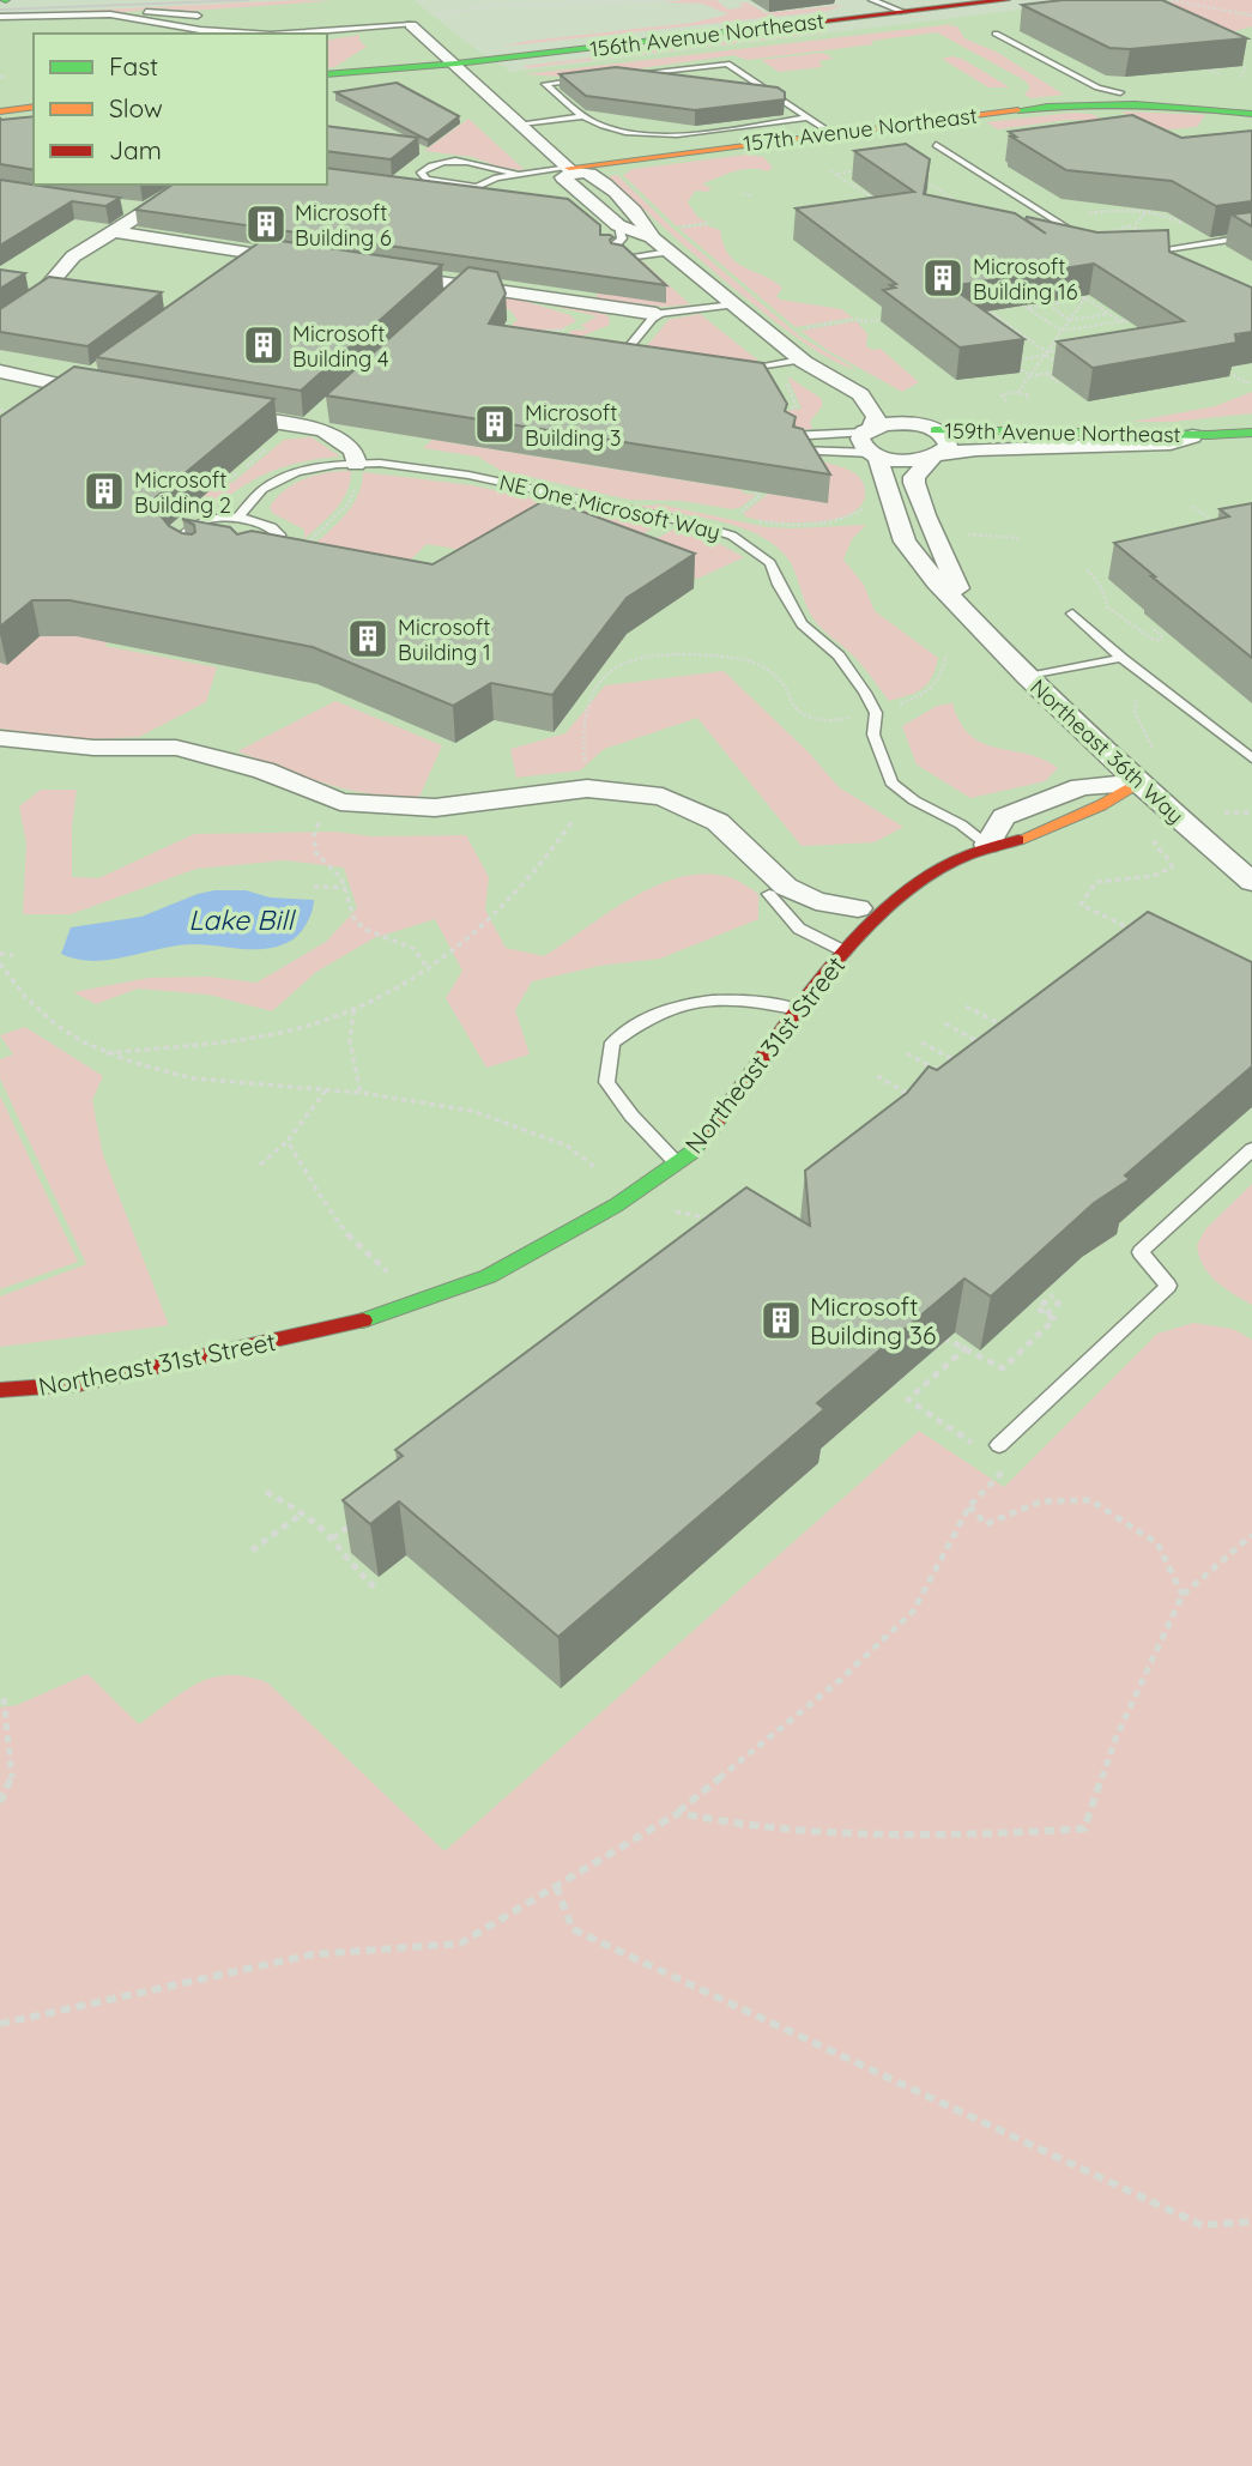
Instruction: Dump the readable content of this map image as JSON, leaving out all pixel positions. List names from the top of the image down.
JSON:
{
  "streets": {
    "street": [
      "156th Avenue Northeast",
      "157th Avenue Northeast",
      "159th Avenue Northeast",
      "Northeast 36th Way",
      "Northeast 31st Street"
    ],
    "lane": ["NE One Microsoft Way"]
  },
  "crossings": [
    ["159th Avenue Northeast", "Northeast 36th Way"],
    ["NE One Microsoft Way", "Northeast 31st Street"],
    ["Northeast 36th Way", "Northeast 31st Street"]
  ],
  "water": ["Lake Bill"],
  "places": {
    "building": [
      "Microsoft Building 6",
      "Microsoft Building 16",
      "Microsoft Building 4",
      "Microsoft Building 3",
      "Microsoft Building 2",
      "Microsoft Building 1",
      "Microsoft Building 36"
    ]
  },
  "legend": ["Fast", "Slow", "Jam"]
}
